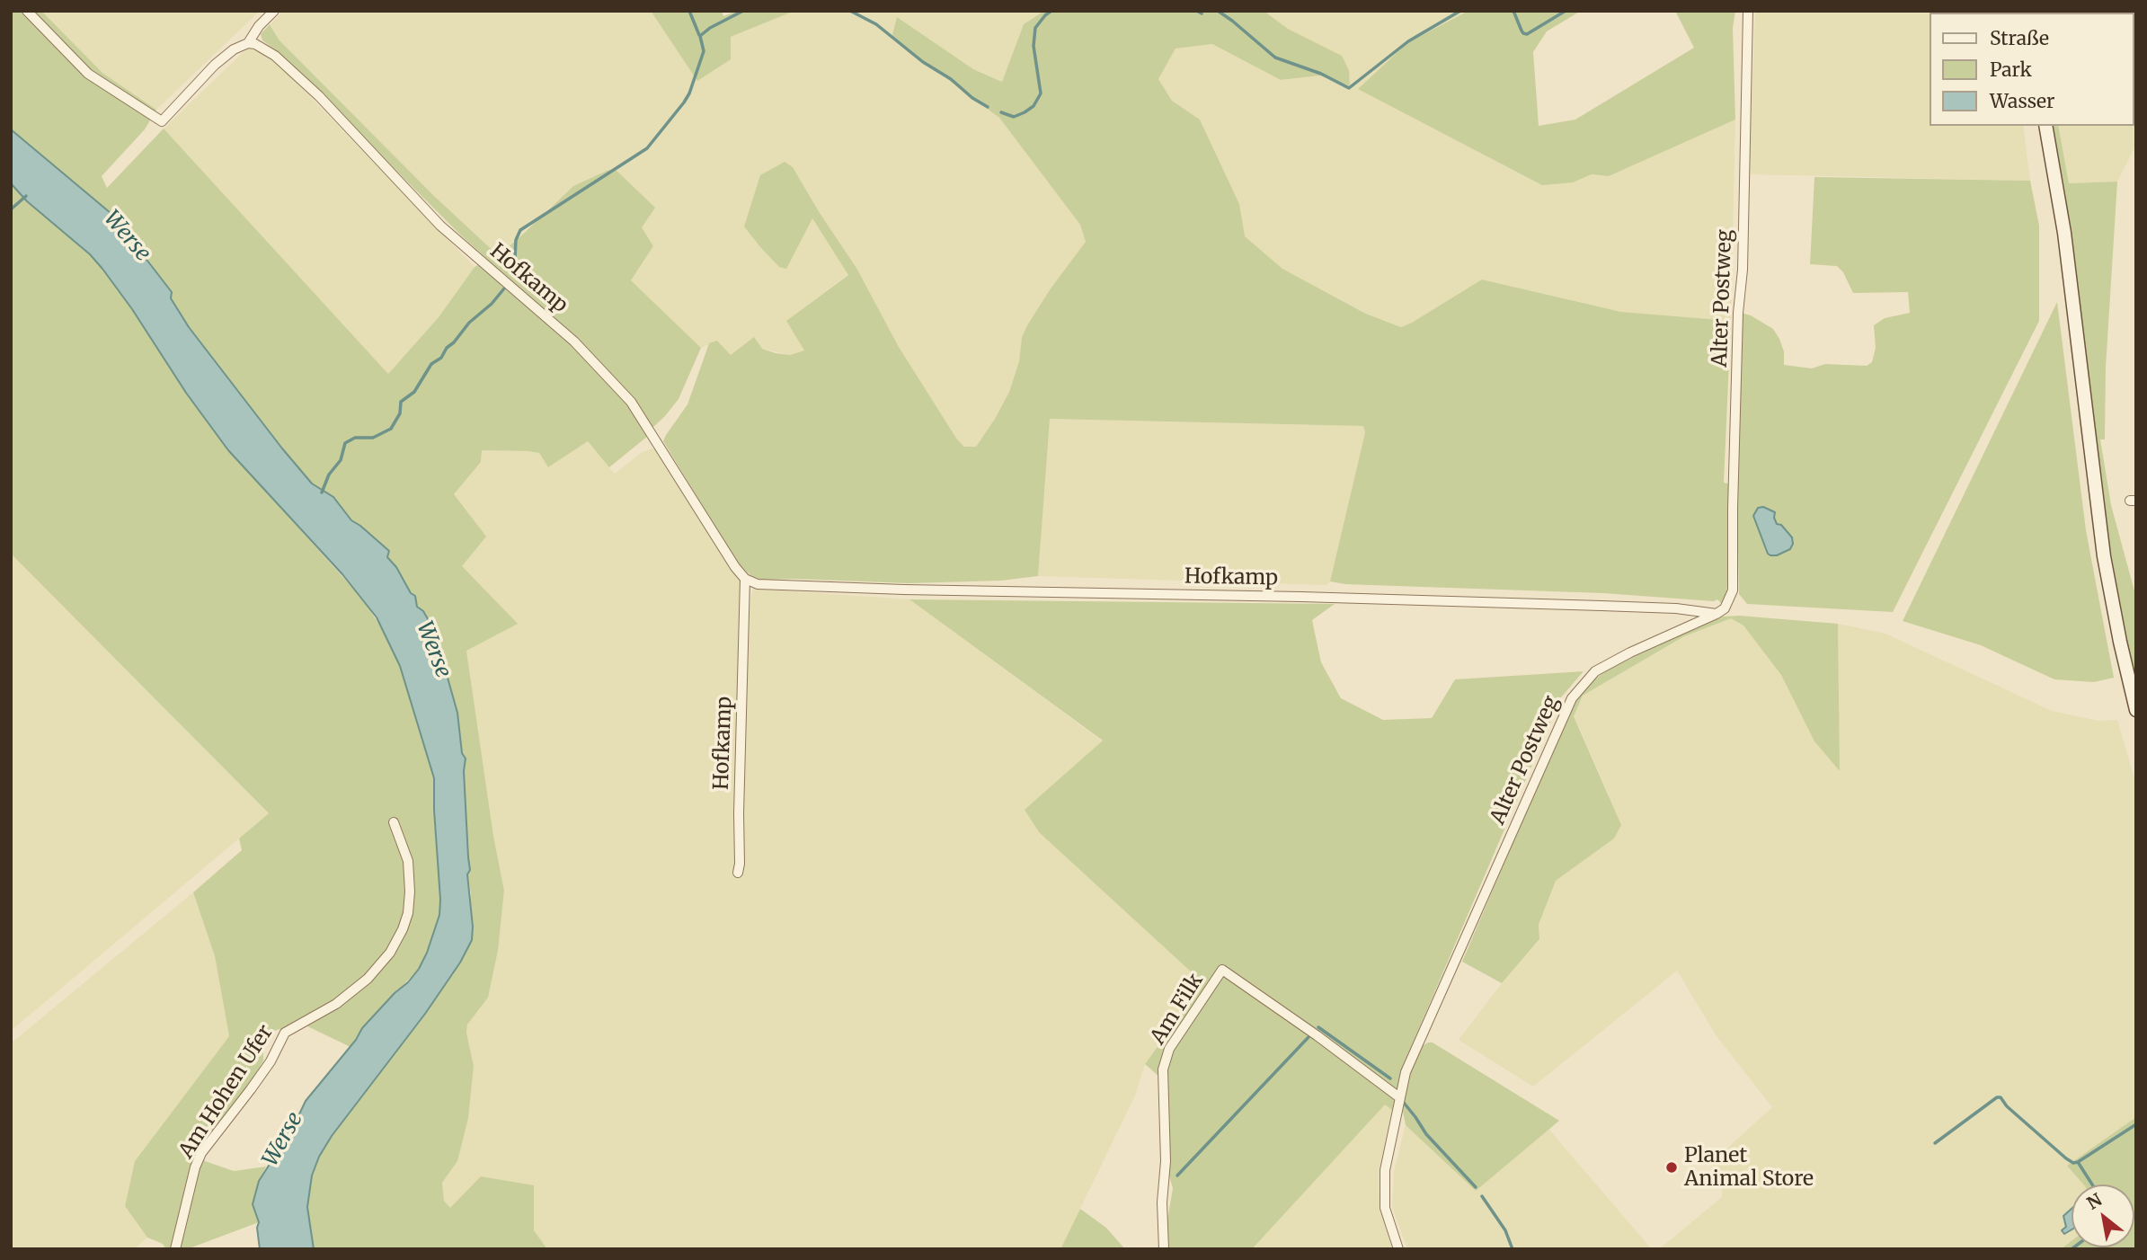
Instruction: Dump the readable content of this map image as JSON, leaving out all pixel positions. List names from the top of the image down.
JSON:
{
  "streets": {
    "street": [
      "Hofkamp",
      "Alter Postweg",
      "Am Filk",
      "Am Hohen Ufer"
    ]
  },
  "crossings": [
    ["Hofkamp", "Alter Postweg"],
    ["Alter Postweg", "Am Filk"]
  ],
  "water": ["Werse"],
  "places": ["Planet Animal Store"],
  "legend": ["Straße", "Park", "Wasser"],
  "north": "top left"
}
